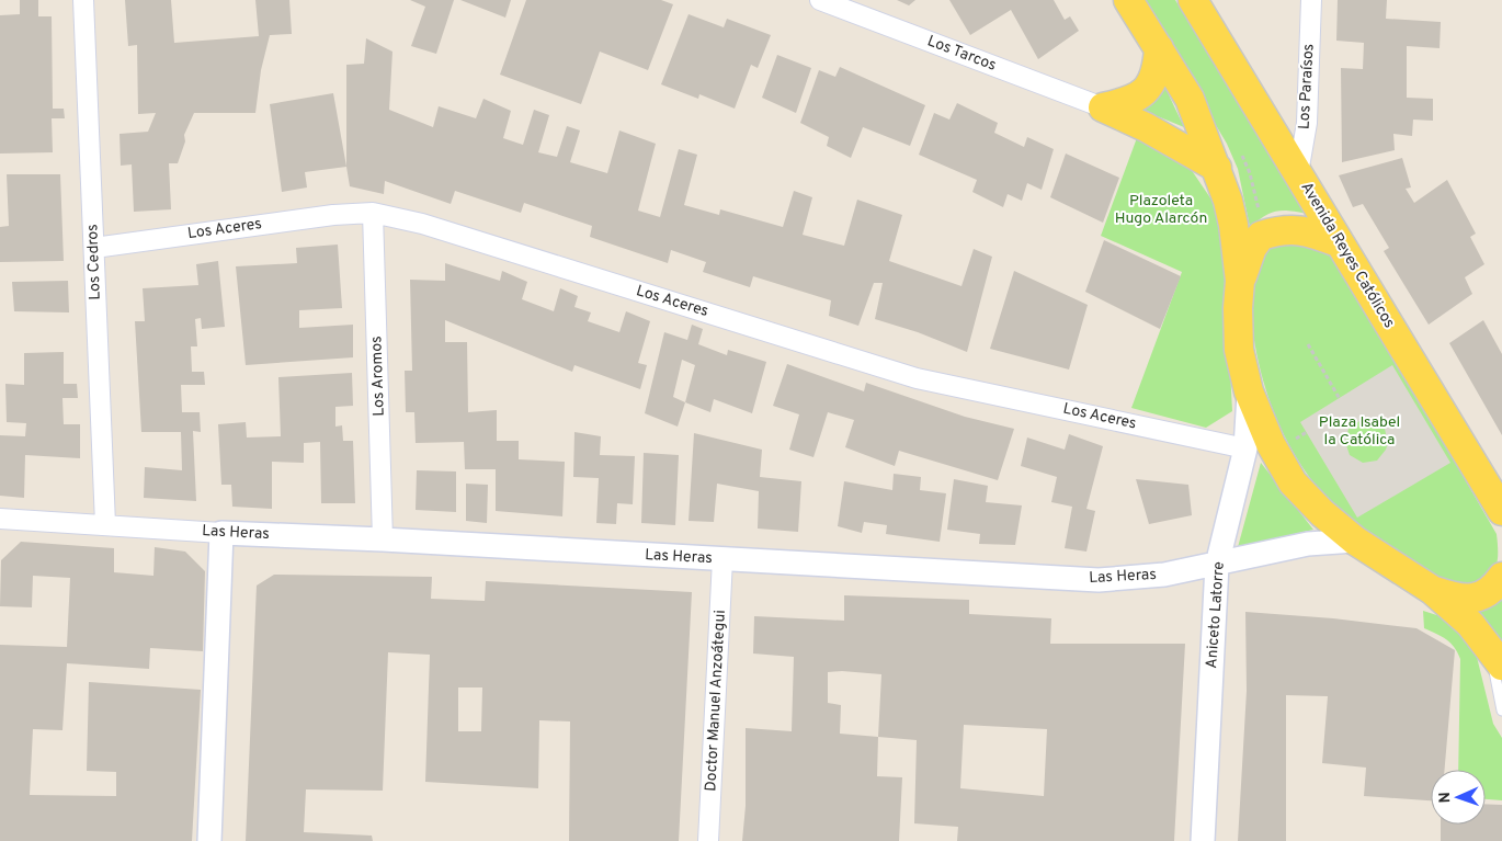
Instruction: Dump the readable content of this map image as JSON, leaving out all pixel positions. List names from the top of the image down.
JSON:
{
  "streets": {
    "main road": ["Avenida Reyes Católicos"],
    "street": [
      "Los Tarcos",
      "Los Paraísos",
      "Los Aceres",
      "Los Cedros",
      "Los Aromos",
      "Las Heras",
      "Aniceto Latorre",
      "Doctor Manuel Anzoátegui"
    ]
  },
  "crossings": [
    ["Los Paraísos", "Avenida Reyes Católicos"],
    ["Los Aceres", "Los Cedros"],
    ["Los Aceres", "Los Aromos"],
    ["Los Aceres", "Aniceto Latorre"],
    ["Los Cedros", "Las Heras"],
    ["Los Aromos", "Las Heras"],
    ["Las Heras", "Aniceto Latorre"],
    ["Las Heras", "Doctor Manuel Anzoátegui"]
  ],
  "parks": ["Plazoleta Hugo Alarcón", "Plaza Isabel la Católica"],
  "north": "left"
}
